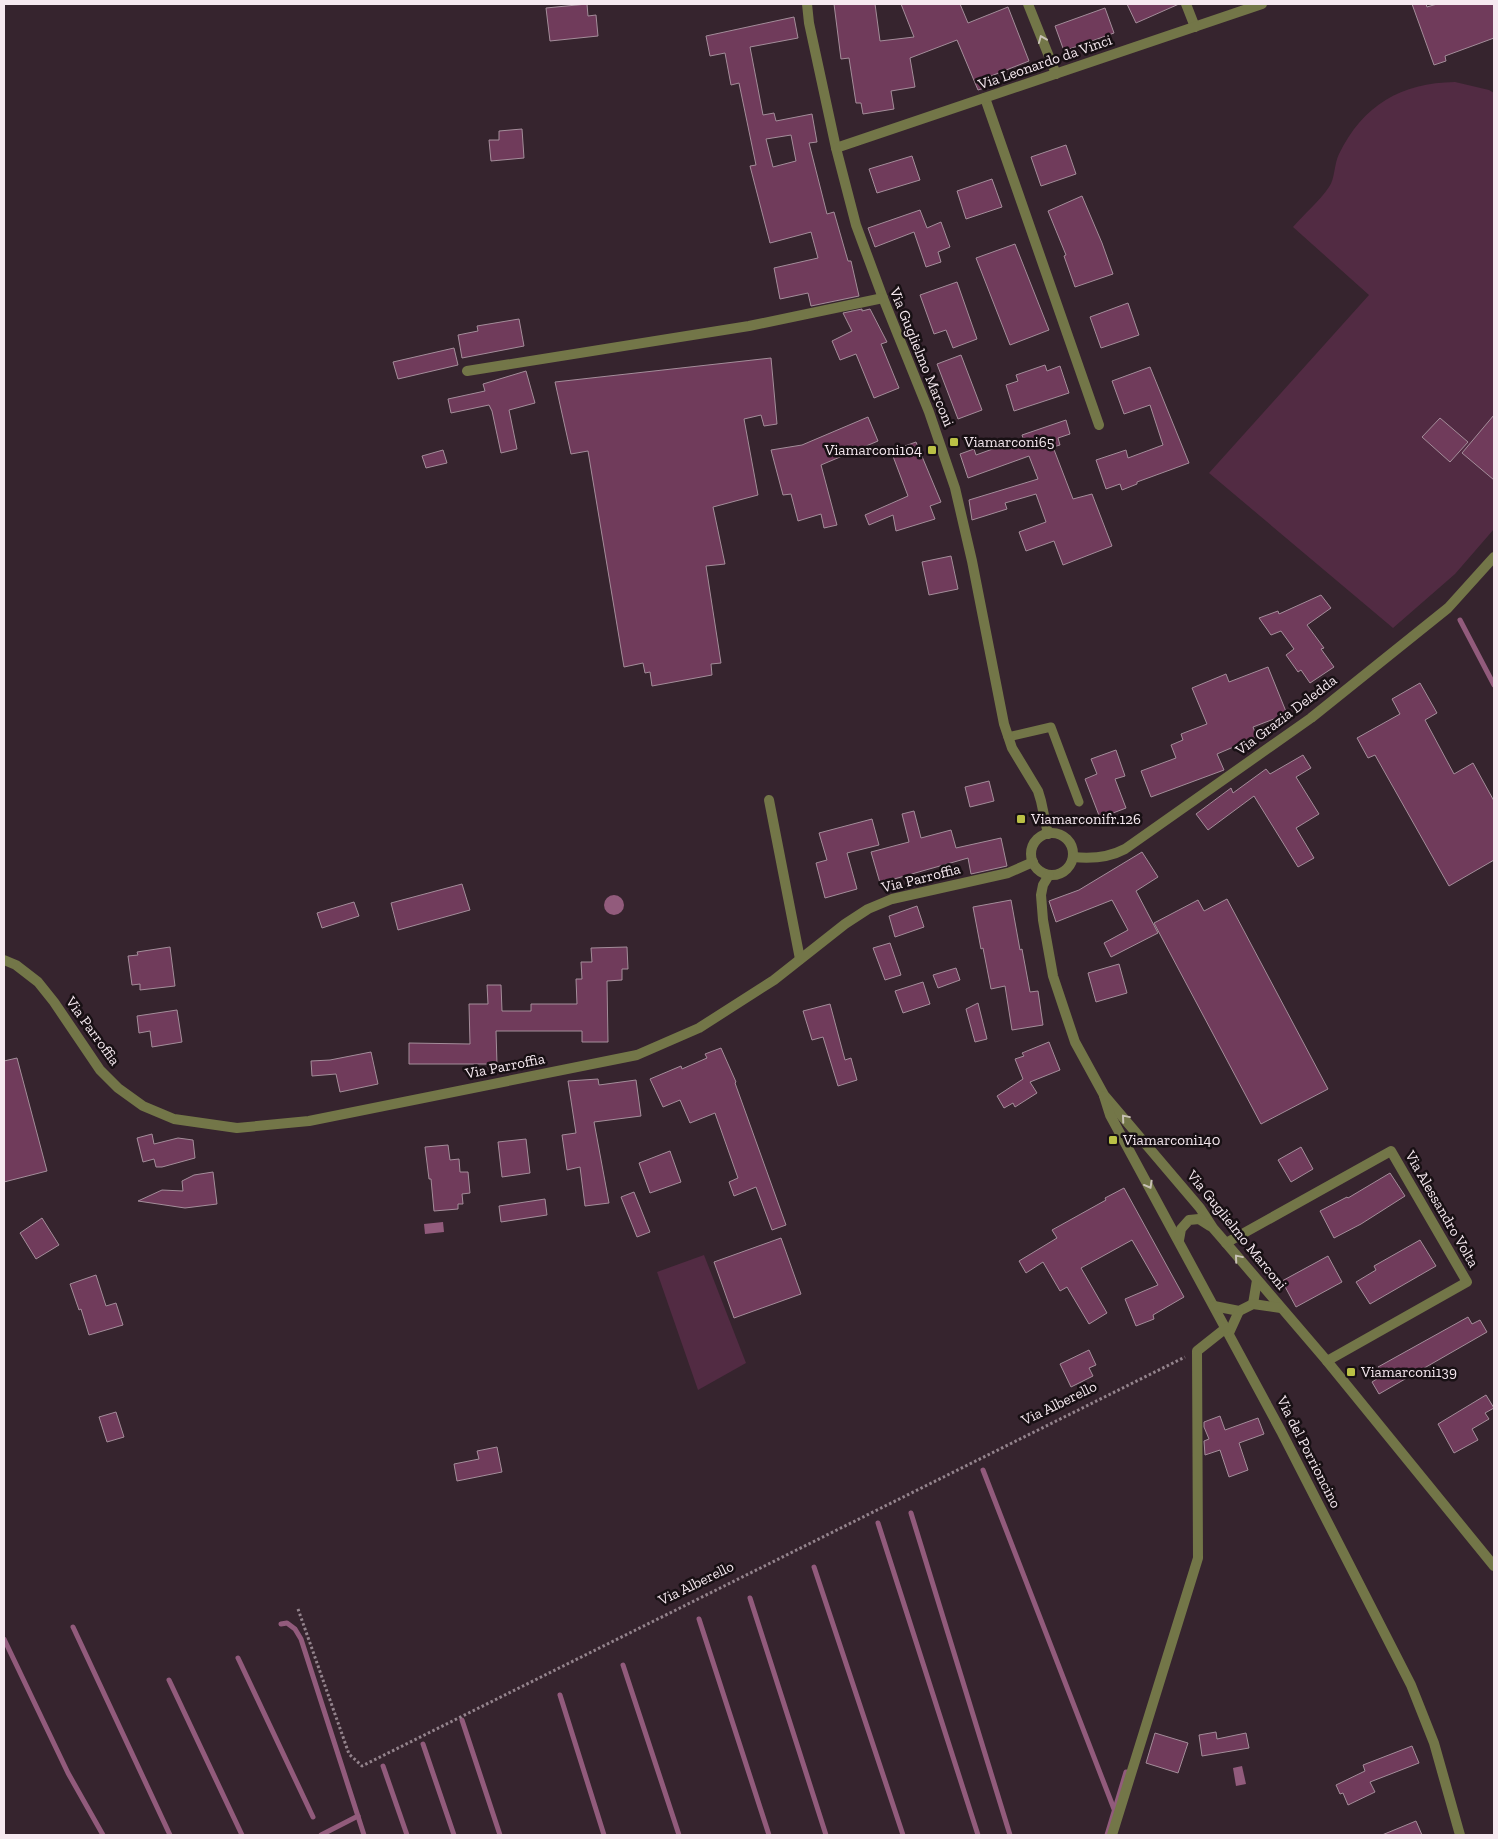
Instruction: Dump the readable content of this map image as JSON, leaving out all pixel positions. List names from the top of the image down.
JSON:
{
  "streets": {
    "street": [
      "Via Leonardo da Vinci",
      "Via Guglielmo Marconi",
      "Via Grazia Deledda",
      "Via Parroffia",
      "Via Alessandro Volta",
      "Via del Porrioncino"
    ],
    "path": ["Via Alberello"]
  },
  "crossings": [
    ["Via Leonardo da Vinci", "Via Guglielmo Marconi"],
    ["Via Guglielmo Marconi", "Via Grazia Deledda"],
    ["Via Guglielmo Marconi", "Via Parroffia"],
    ["Via Guglielmo Marconi", "Via Alessandro Volta"],
    ["Via Guglielmo Marconi", "Via del Porrioncino"],
    ["Via Grazia Deledda", "Via Parroffia"]
  ],
  "places": {
    "transit": [
      "Viamarconi65",
      "Viamarconi104",
      "Viamarconifr.126",
      "Viamarconi140",
      "Viamarconi139"
    ]
  }
}
